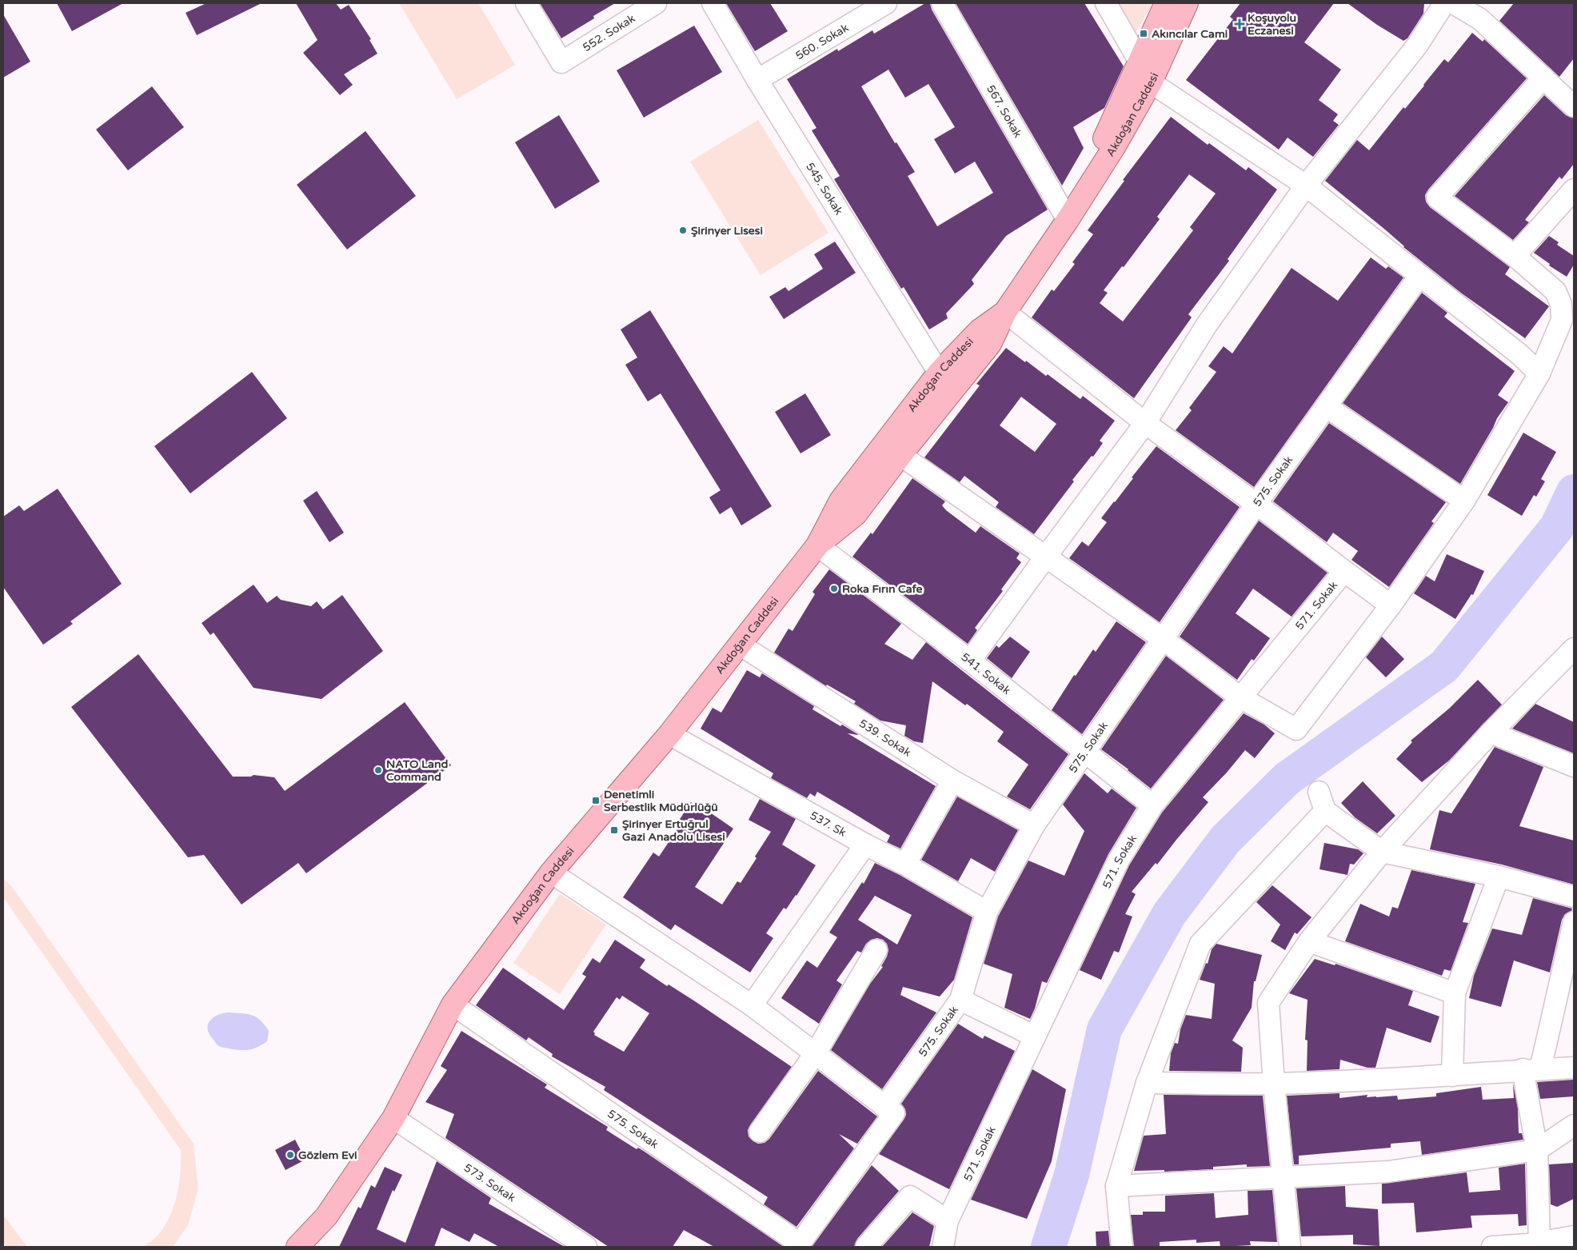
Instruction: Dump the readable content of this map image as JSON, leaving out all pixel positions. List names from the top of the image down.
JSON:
{
  "streets": {
    "main road": ["Akdoğan Caddesi"],
    "street": [
      "552. Sokak",
      "560. Sokak",
      "567. Sokak",
      "545. Sokak",
      "575. Sokak",
      "571. Sokak",
      "541. Sokak",
      "539. Sokak",
      "537. Sk",
      "573. Sokak"
    ]
  },
  "crossings": [
    ["560. Sokak", "545. Sokak"],
    ["567. Sokak", "Akdoğan Caddesi"],
    ["Akdoğan Caddesi", "545. Sokak"],
    ["Akdoğan Caddesi", "575. Sokak"],
    ["Akdoğan Caddesi", "541. Sokak"],
    ["Akdoğan Caddesi", "539. Sokak"],
    ["Akdoğan Caddesi", "537. Sk"],
    ["Akdoğan Caddesi", "573. Sokak"],
    ["575. Sokak", "541. Sokak"],
    ["575. Sokak", "539. Sokak"],
    ["575. Sokak", "537. Sk"],
    ["571. Sokak", "541. Sokak"]
  ],
  "places": {
    "health": ["Koşuyolu Eczanesi"],
    "transit": ["Akıncılar Cami", "Denetimli Serbestlik Müdürlüğü", "Şirinyer Ertuğrul Gazi Anadolu Lisesi"],
    "other": [
      "Şirinyer Lisesi",
      "Roka Fırın Cafe",
      "NATO Land Command",
      "Gözlem Evi"
    ]
  }
}
